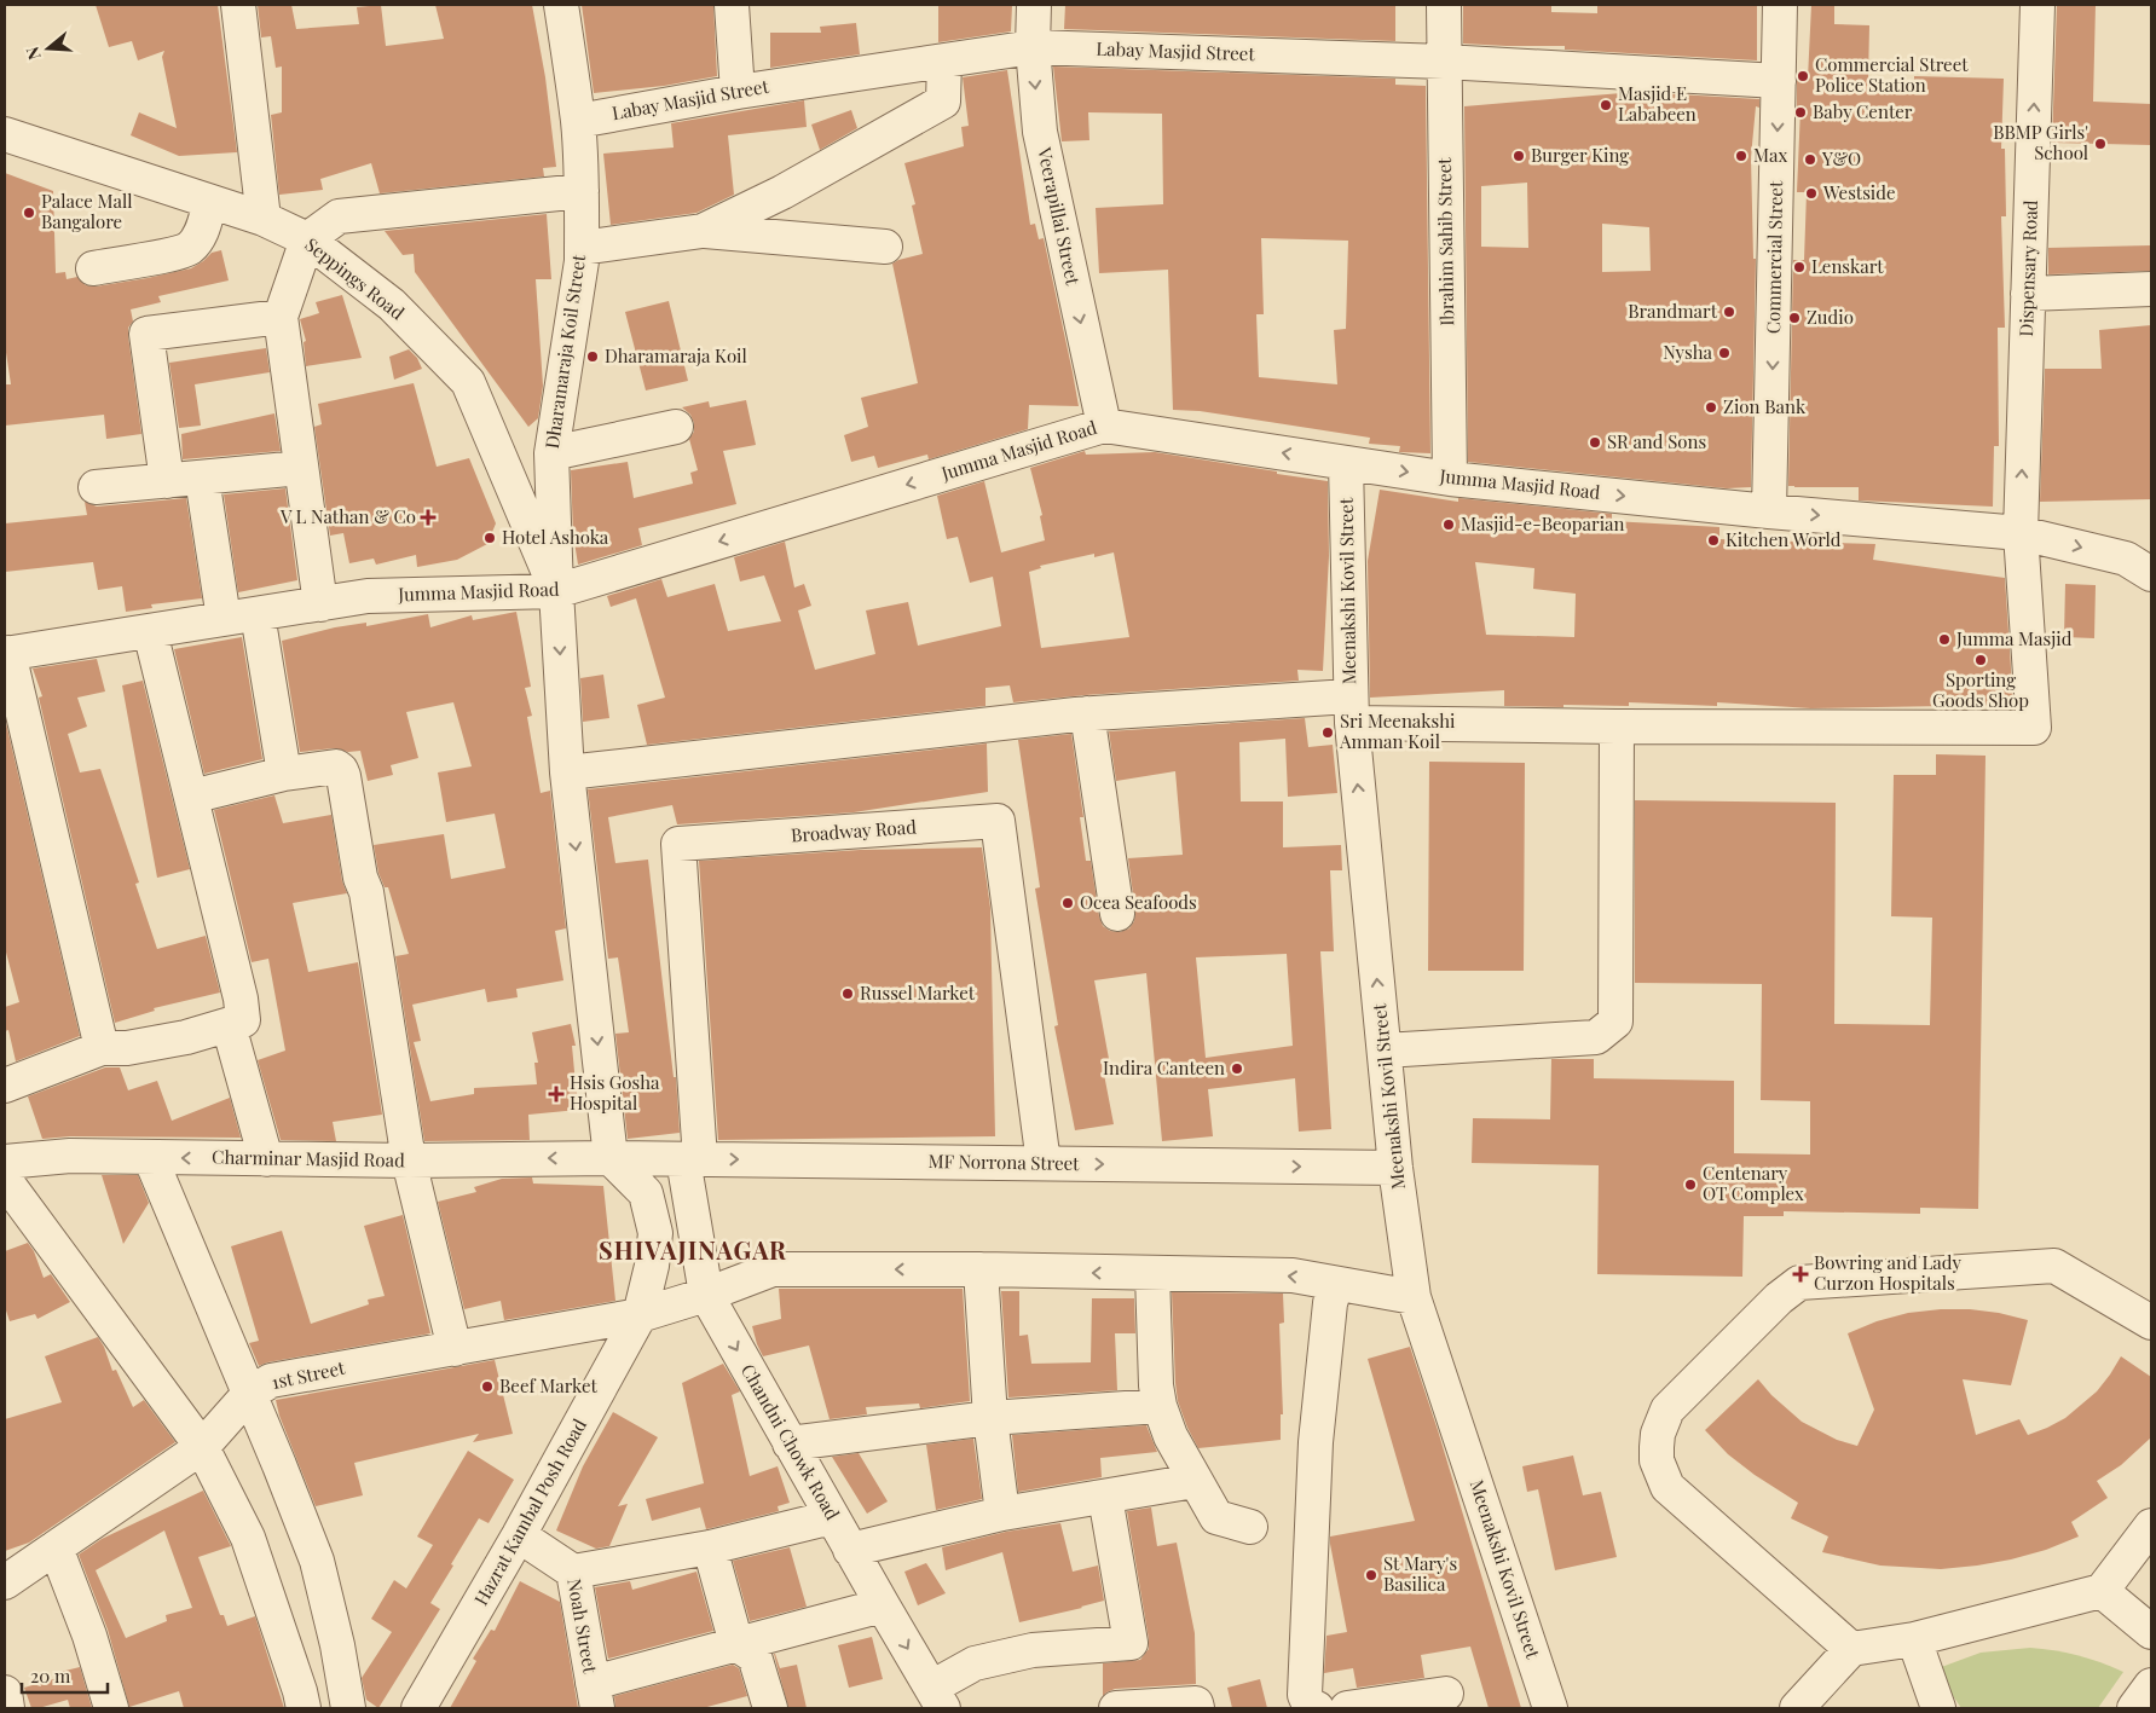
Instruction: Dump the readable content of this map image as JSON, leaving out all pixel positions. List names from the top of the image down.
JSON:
{
  "streets": {
    "street": [
      "Labay Masjid Street",
      "Veerapillai Street",
      "Ibrahim Sahib Street",
      "Commercial Street",
      "Dispensary Road",
      "Seppings Road",
      "Dharamaraja Koil Street",
      "Jumma Masjid Road",
      "Meenakshi Kovil Street",
      "Broadway Road",
      "Charminar Masjid Road",
      "MF Norrona Street",
      "1st Street",
      "Chandni Chowk Road",
      "Hazrat Kambal Posh Road",
      "Noah Street"
    ]
  },
  "crossings": [
    ["Labay Masjid Street", "Veerapillai Street"],
    ["Labay Masjid Street", "Ibrahim Sahib Street"],
    ["Labay Masjid Street", "Commercial Street"],
    ["Labay Masjid Street", "Dharamaraja Koil Street"],
    ["Veerapillai Street", "Jumma Masjid Road"],
    ["Ibrahim Sahib Street", "Jumma Masjid Road"],
    ["Commercial Street", "Jumma Masjid Road"],
    ["Dispensary Road", "Jumma Masjid Road"],
    ["Seppings Road", "Dharamaraja Koil Street"],
    ["Seppings Road", "Jumma Masjid Road"],
    ["Dharamaraja Koil Street", "Jumma Masjid Road"],
    ["Dharamaraja Koil Street", "Charminar Masjid Road"],
    ["Dharamaraja Koil Street", "MF Norrona Street"],
    ["Dharamaraja Koil Street", "Hazrat Kambal Posh Road"],
    ["Jumma Masjid Road", "Meenakshi Kovil Street"],
    ["Meenakshi Kovil Street", "MF Norrona Street"],
    ["Broadway Road", "MF Norrona Street"],
    ["Broadway Road", "Chandni Chowk Road"],
    ["Charminar Masjid Road", "MF Norrona Street"],
    ["Charminar Masjid Road", "Hazrat Kambal Posh Road"],
    ["MF Norrona Street", "Chandni Chowk Road"],
    ["MF Norrona Street", "Hazrat Kambal Posh Road"],
    ["1st Street", "Hazrat Kambal Posh Road"],
    ["Hazrat Kambal Posh Road", "Noah Street"]
  ],
  "one_way": [
    "Veerapillai Street",
    "Commercial Street",
    "Dispensary Road",
    "Charminar Masjid Road",
    "Chandni Chowk Road"
  ],
  "districts": ["SHIVAJINAGAR"],
  "places": {
    "other": [
      "Commercial Street Police Station",
      "Masjid E Lababeen",
      "Baby Center",
      "BBMP Girls' School",
      "Burger King",
      "Max",
      "Y&O",
      "Westside",
      "Palace Mall Bangalore",
      "Lenskart",
      "Brandmart",
      "Zudio",
      "Nysha",
      "Dharamaraja Koil",
      "Zion Bank",
      "SR and Sons",
      "Masjid-e-Beoparian",
      "Hotel Ashoka",
      "Kitchen World",
      "Jumma Masjid",
      "Sporting Goods Shop",
      "Sri Meenakshi Amman Koil",
      "Ocea Seafoods",
      "Russel Market",
      "Indira Canteen",
      "Centenary OT Complex",
      "Beef Market",
      "St Mary's Basilica"
    ],
    "health": ["V L Nathan & Co", "Hsis Gosha Hospital", "Bowring and Lady Curzon Hospitals"]
  },
  "scale_bar": "20 m",
  "north": "left"
}
